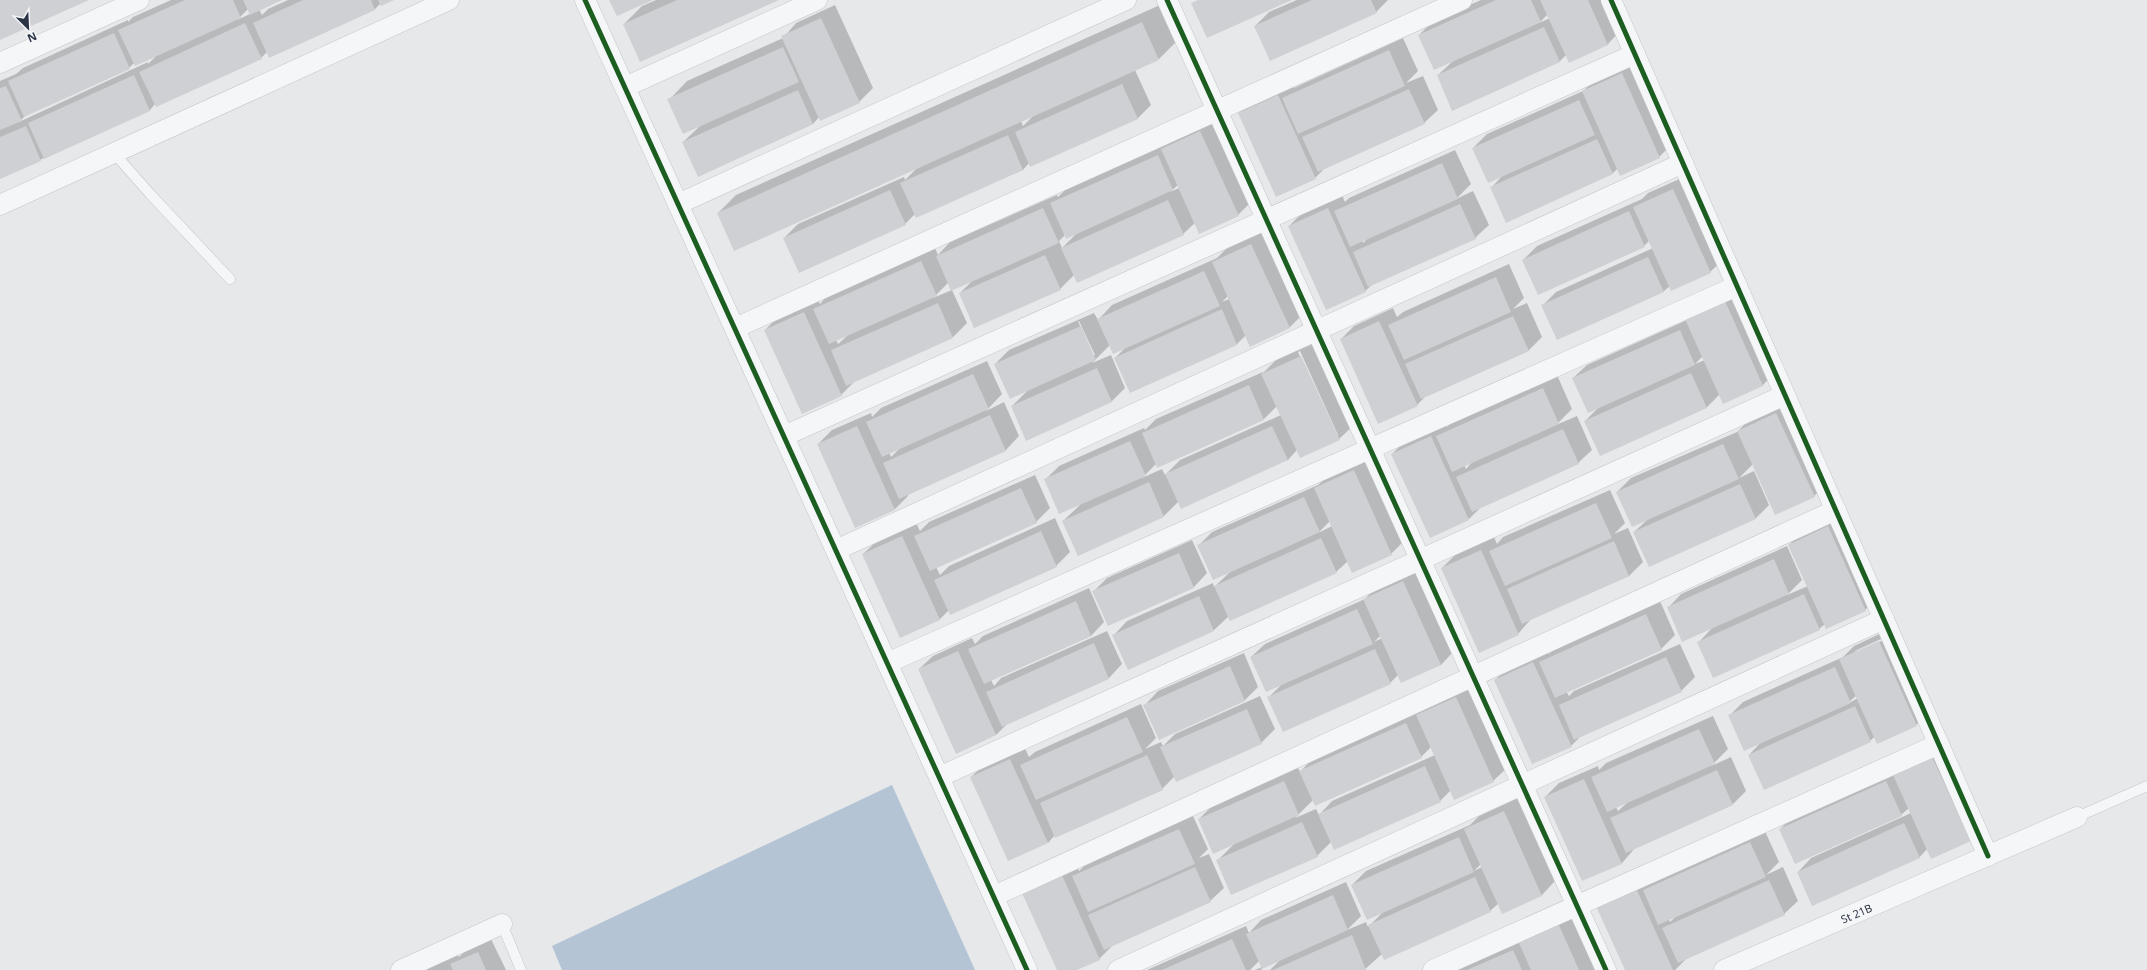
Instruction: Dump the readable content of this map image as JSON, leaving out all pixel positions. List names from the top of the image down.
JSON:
{
  "streets": {
    "street": ["St 21B"]
  },
  "north": "bottom right"
}
